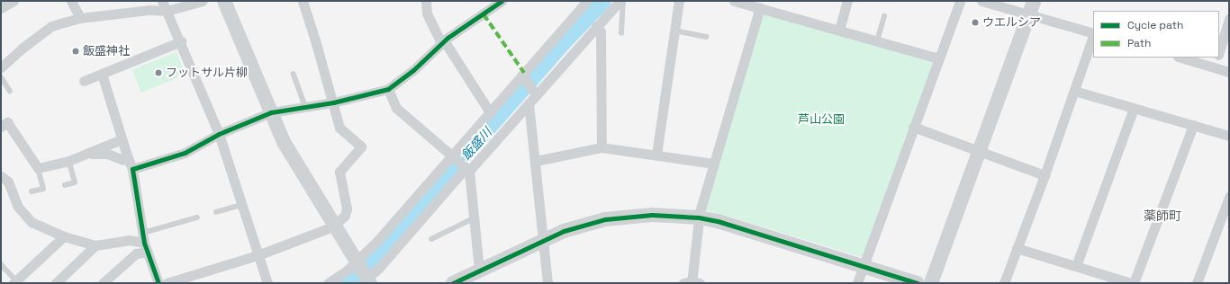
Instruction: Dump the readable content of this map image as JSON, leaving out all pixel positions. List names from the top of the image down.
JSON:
{
  "districts": ["薬師町"],
  "water": ["飯盛川"],
  "parks": ["芦山公園"],
  "places": ["ウエルシア", "飯盛神社", "フットサル片柳"],
  "legend": ["Cycle path", "Path"]
}
